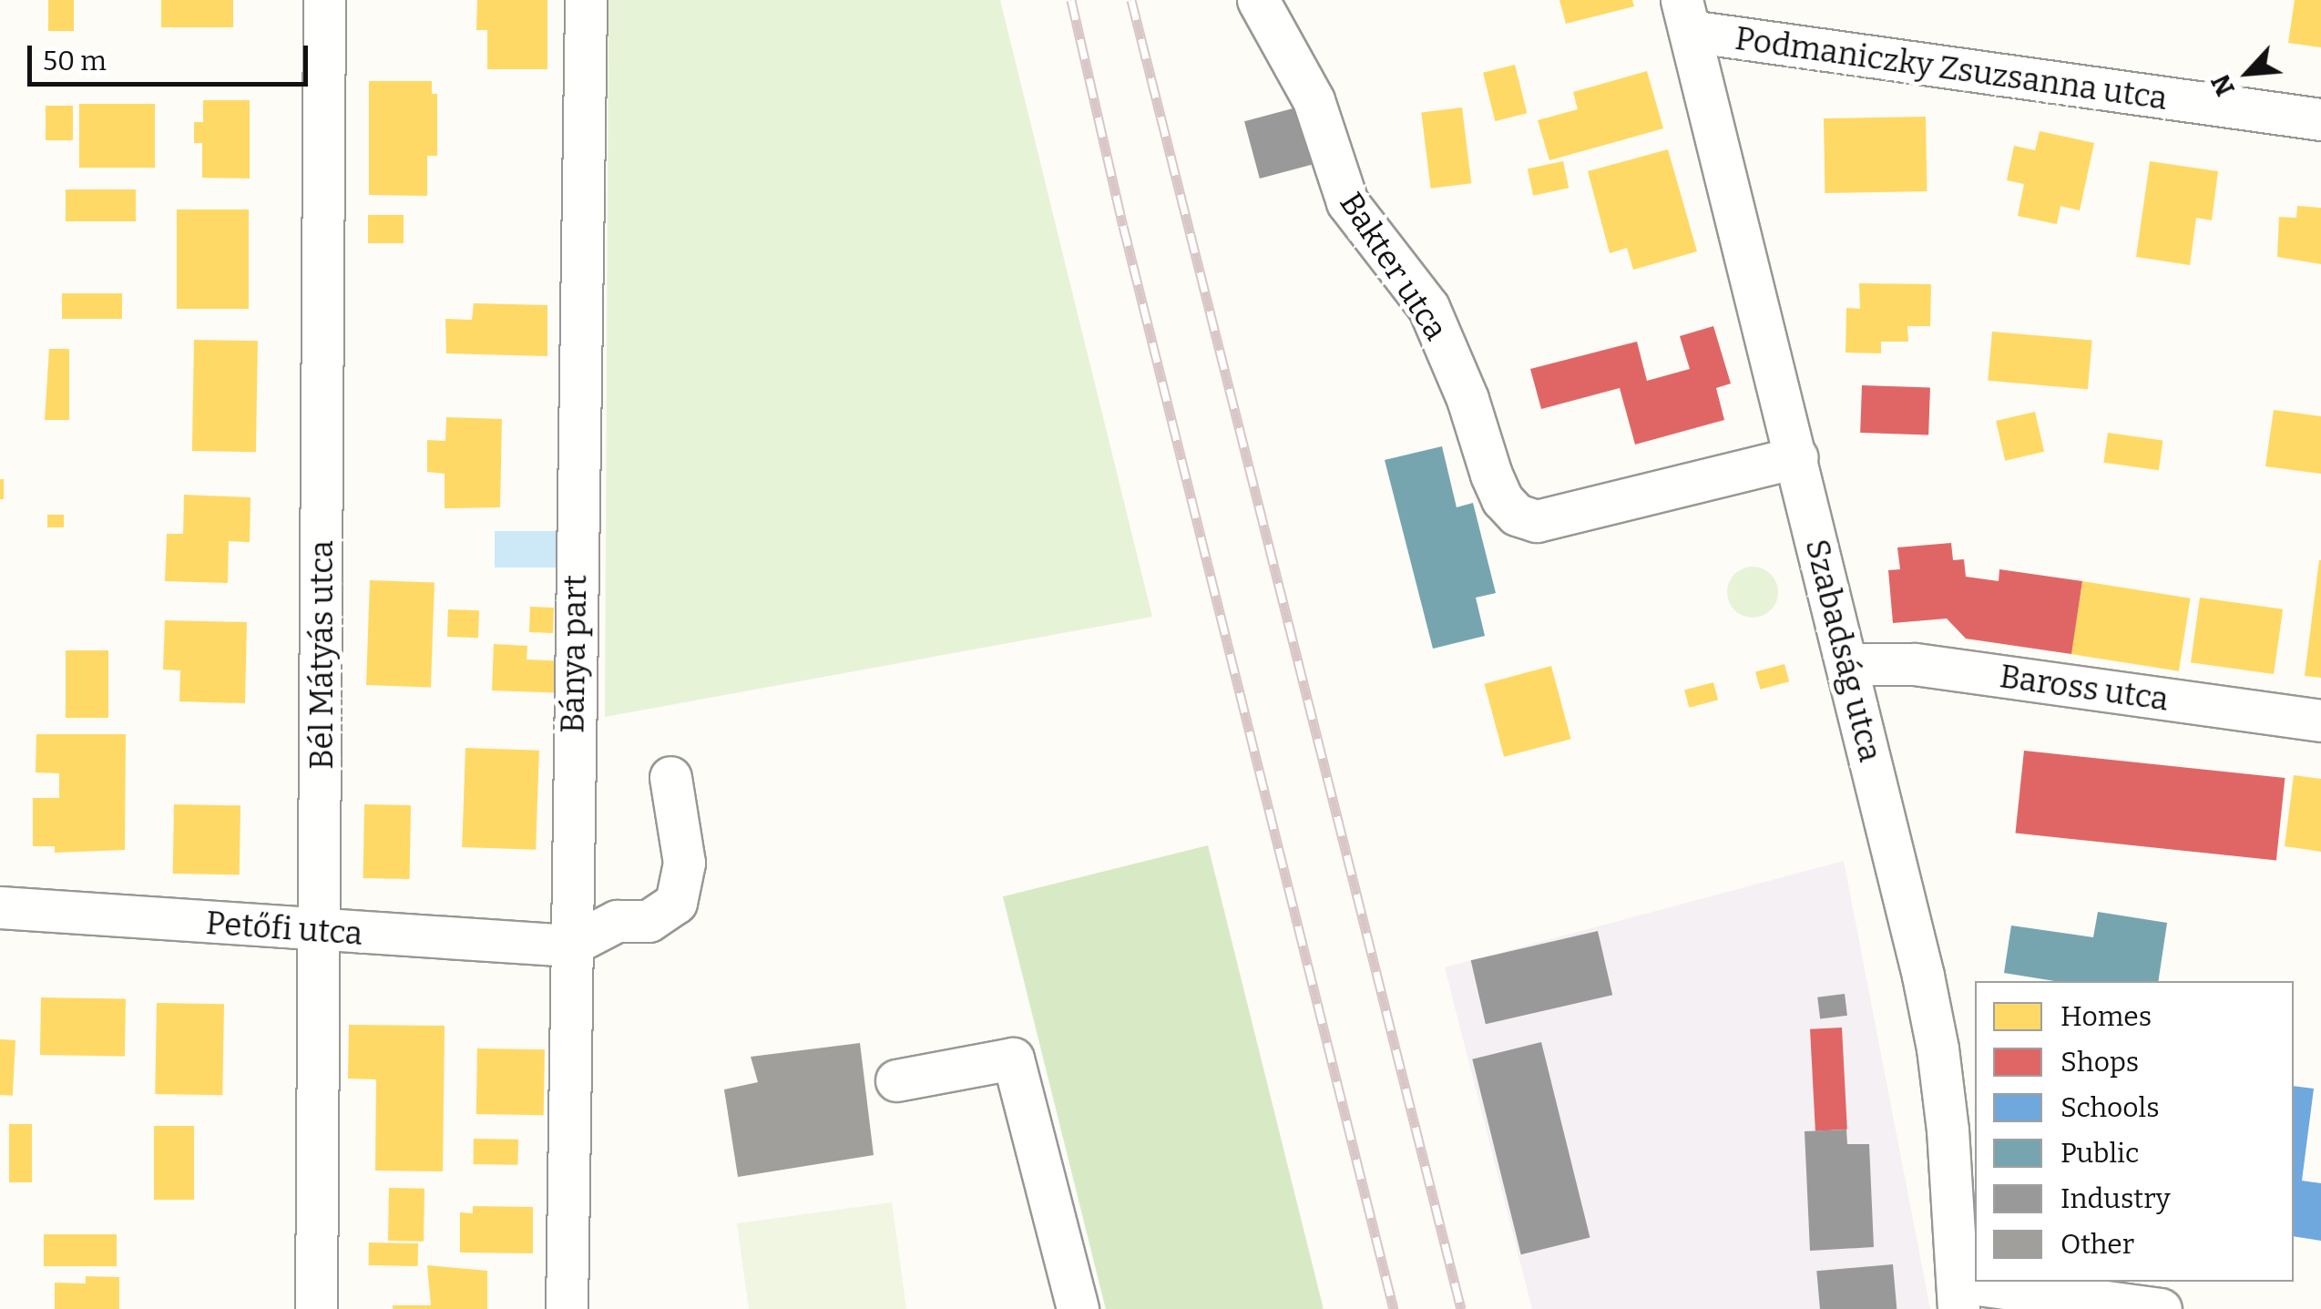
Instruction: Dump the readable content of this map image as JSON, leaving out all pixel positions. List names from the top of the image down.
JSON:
{
  "streets": {
    "street": [
      "Podmaniczky Zsuzsanna utca",
      "Bakter utca",
      "Szabadság utca",
      "Bánya part",
      "Bél Mátyás utca",
      "Baross utca",
      "Petőfi utca"
    ]
  },
  "crossings": [
    ["Podmaniczky Zsuzsanna utca", "Szabadság utca"],
    ["Bakter utca", "Szabadság utca"],
    ["Szabadság utca", "Baross utca"],
    ["Bánya part", "Petőfi utca"],
    ["Bél Mátyás utca", "Petőfi utca"]
  ],
  "legend": [
    "Homes",
    "Shops",
    "Schools",
    "Public",
    "Industry",
    "Other"
  ],
  "scale_bar": "50 m",
  "north": "bottom left"
}
